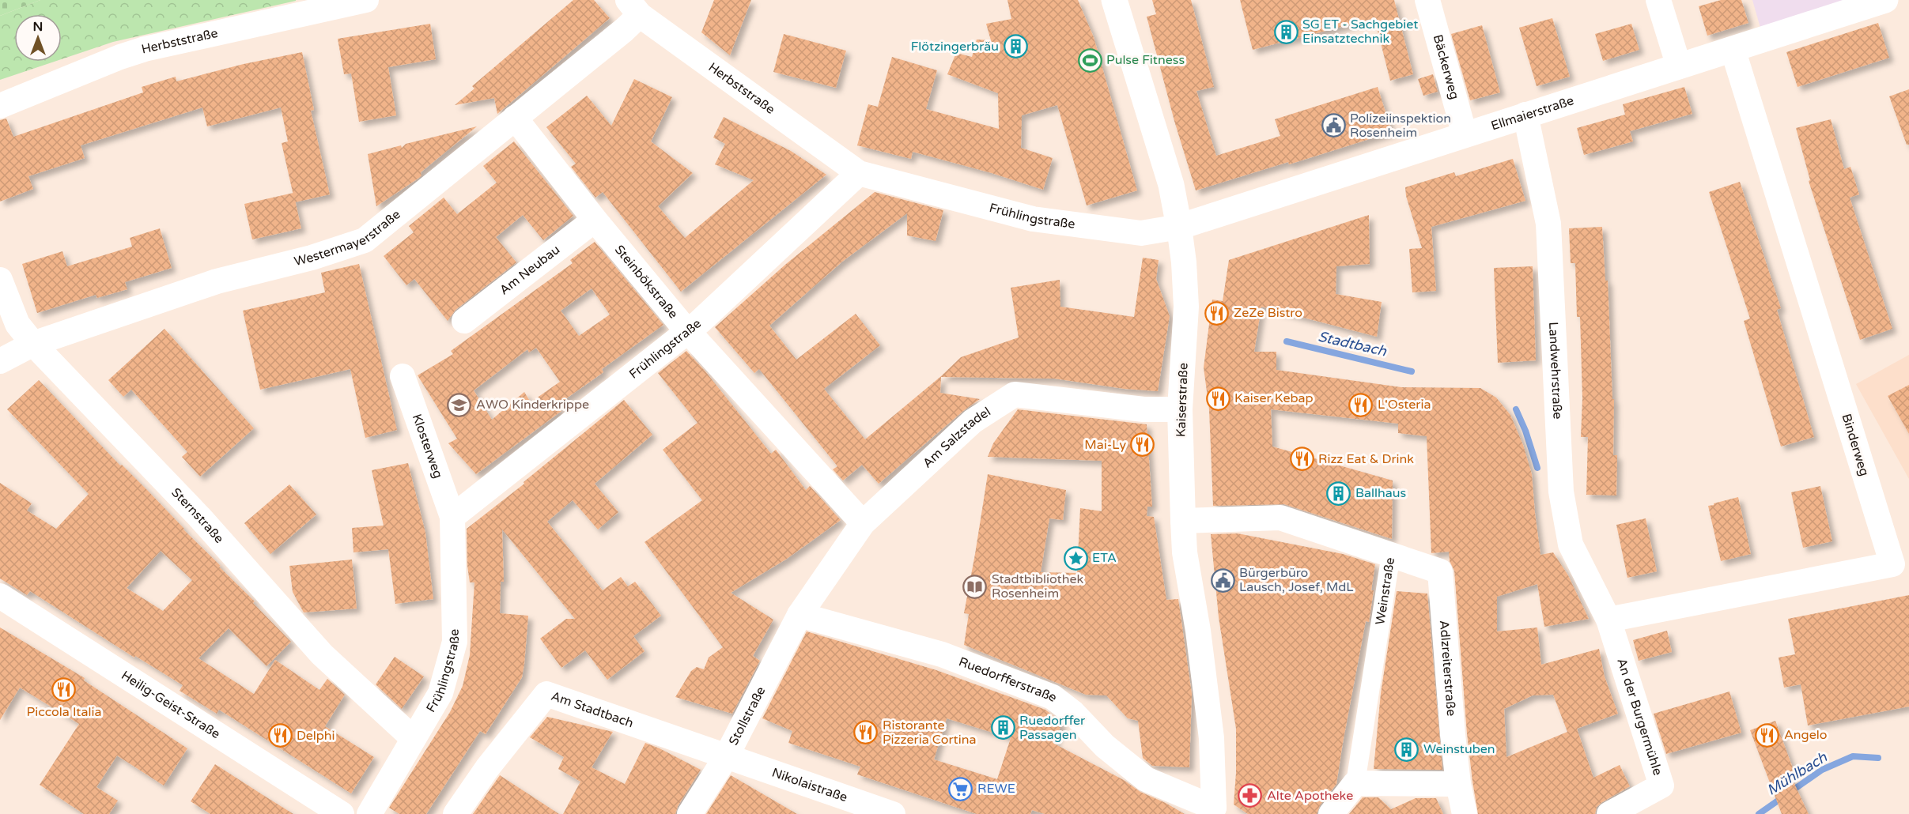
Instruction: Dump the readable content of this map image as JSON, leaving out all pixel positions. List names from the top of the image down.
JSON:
{
  "streets": {
    "street": [
      "Herbststraße",
      "Bäckerweg",
      "Ellmaierstraße",
      "Frühlingstraße",
      "Westermayerstraße",
      "Am Neubau",
      "Steinbökstraße",
      "Landwehrstraße",
      "Kaiserstraße",
      "Am Salzstadel",
      "Binderweg",
      "Klosterweg",
      "Sternstraße",
      "Weinstraße",
      "Adlzreiterstraße",
      "Ruedorfferstraße",
      "Heilig-Geist-Straße",
      "Am Stadtbach",
      "Stollstraße",
      "An der Burgermühle",
      "Nikolaistraße"
    ]
  },
  "crossings": [
    ["Herbststraße", "Frühlingstraße"],
    ["Herbststraße", "Westermayerstraße"],
    ["Bäckerweg", "Ellmaierstraße"],
    ["Ellmaierstraße", "Frühlingstraße"],
    ["Ellmaierstraße", "Landwehrstraße"],
    ["Ellmaierstraße", "Kaiserstraße"],
    ["Ellmaierstraße", "Binderweg"],
    ["Frühlingstraße", "Steinbökstraße"],
    ["Frühlingstraße", "Kaiserstraße"],
    ["Frühlingstraße", "Klosterweg"],
    ["Frühlingstraße", "Sternstraße"],
    ["Westermayerstraße", "Steinbökstraße"],
    ["Westermayerstraße", "Sternstraße"],
    ["Am Neubau", "Steinbökstraße"],
    ["Steinbökstraße", "Am Salzstadel"],
    ["Landwehrstraße", "Binderweg"],
    ["Landwehrstraße", "An der Burgermühle"],
    ["Kaiserstraße", "Am Salzstadel"],
    ["Kaiserstraße", "Weinstraße"],
    ["Kaiserstraße", "Ruedorfferstraße"],
    ["Am Salzstadel", "Ruedorfferstraße"],
    ["Am Salzstadel", "Stollstraße"],
    ["Binderweg", "An der Burgermühle"],
    ["Weinstraße", "Adlzreiterstraße"],
    ["Ruedorfferstraße", "Stollstraße"],
    ["Am Stadtbach", "Stollstraße"],
    ["Am Stadtbach", "Nikolaistraße"],
    ["Stollstraße", "Nikolaistraße"]
  ],
  "water": ["Stadtbach", "Mühlbach"],
  "places": {
    "building": [
      "SG ET - Sachgebiet Einsatztechnik",
      "Flötzingerbräu",
      "Ballhaus",
      "Ruedorffer Passagen",
      "Weinstuben"
    ],
    "sports": ["Pulse Fitness"],
    "public building": ["Polizeiinspektion Rosenheim", "Bürgerbüro Lausch, Josef, MdL"],
    "restaurant": [
      "ZeZe Bistro",
      "Kaiser Kebap",
      "L'Osteria",
      "Mai-Ly",
      "Rizz Eat & Drink",
      "Piccola Italia",
      "Ristorante Pizzeria Cortina",
      "Angelo",
      "Delphi"
    ],
    "school or university": ["AWO Kinderkrippe"],
    "place": ["ETA"],
    "library": ["Stadtbibliothek Rosenheim"],
    "supermarket": ["REWE"],
    "pharmacy": ["Alte Apotheke"]
  },
  "north": "top"
}
